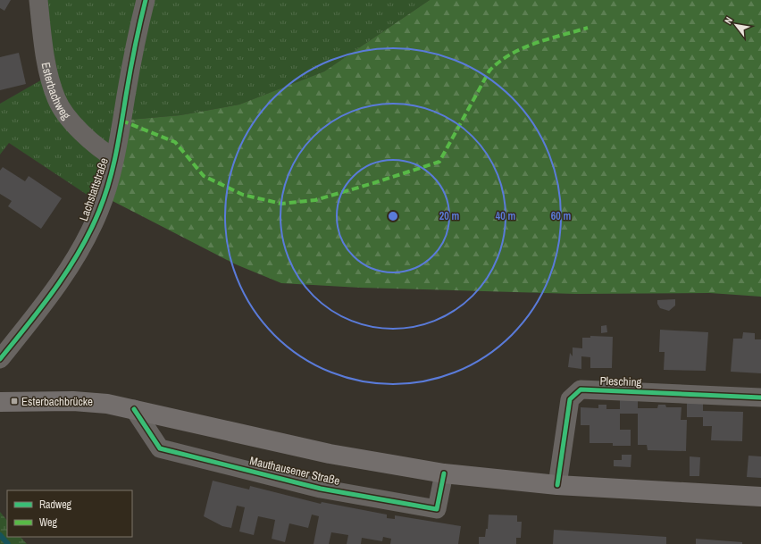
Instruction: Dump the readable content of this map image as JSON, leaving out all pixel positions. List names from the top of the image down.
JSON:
{
  "streets": {
    "street": [
      "Esterbachweg",
      "Lachstattstraße",
      "Plesching",
      "Mauthausener Straße"
    ]
  },
  "crossings": [
    ["Esterbachweg", "Lachstattstraße"]
  ],
  "places": {
    "transit": ["Esterbachbrücke"]
  },
  "legend": ["Radweg", "Weg"],
  "north": "top left",
  "rings": ["20 m", "40 m", "60 m"]
}
